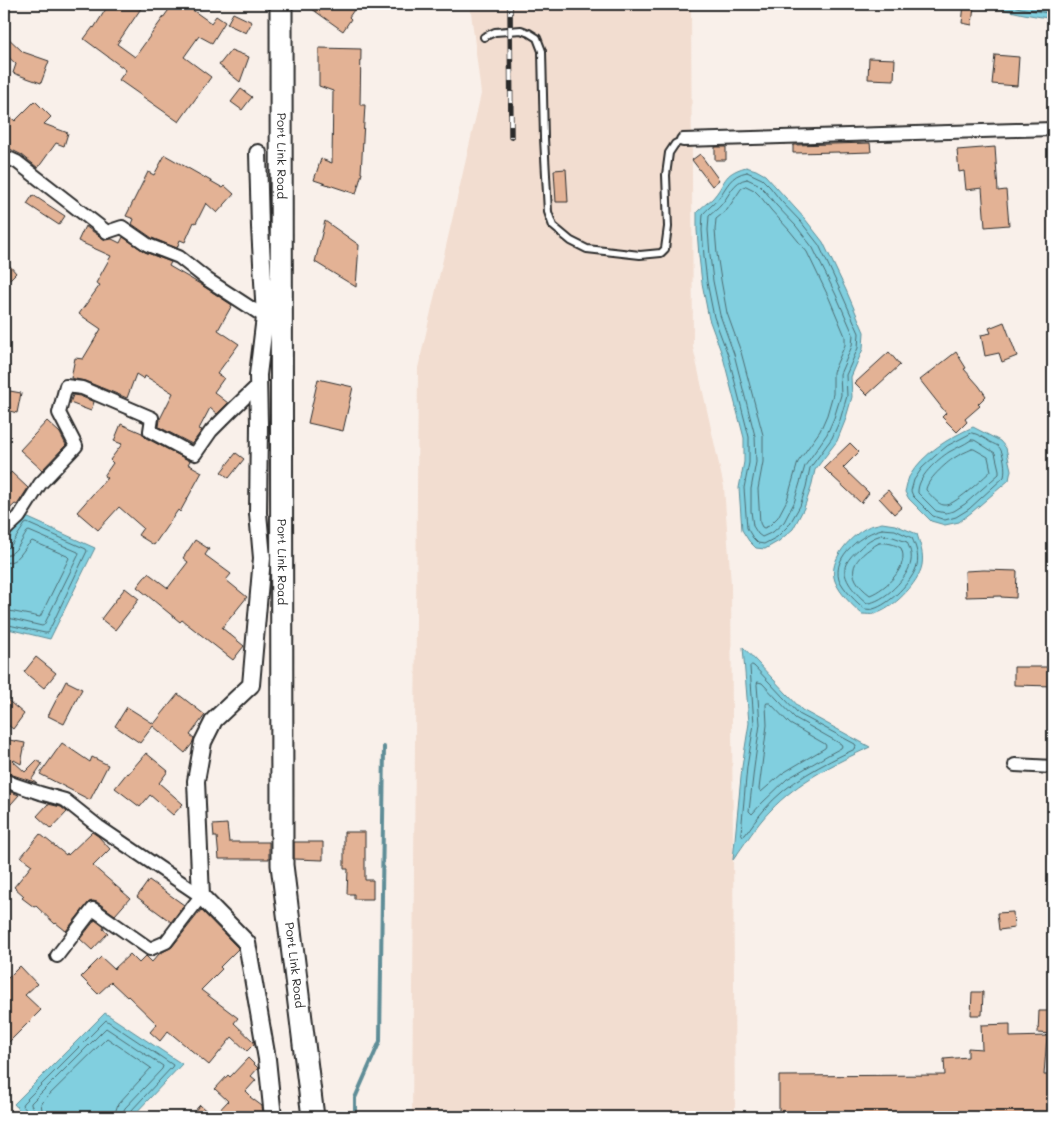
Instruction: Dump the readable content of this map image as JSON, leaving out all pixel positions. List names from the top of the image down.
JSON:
{
  "streets": {
    "highway": ["Port Link Road"]
  }
}
